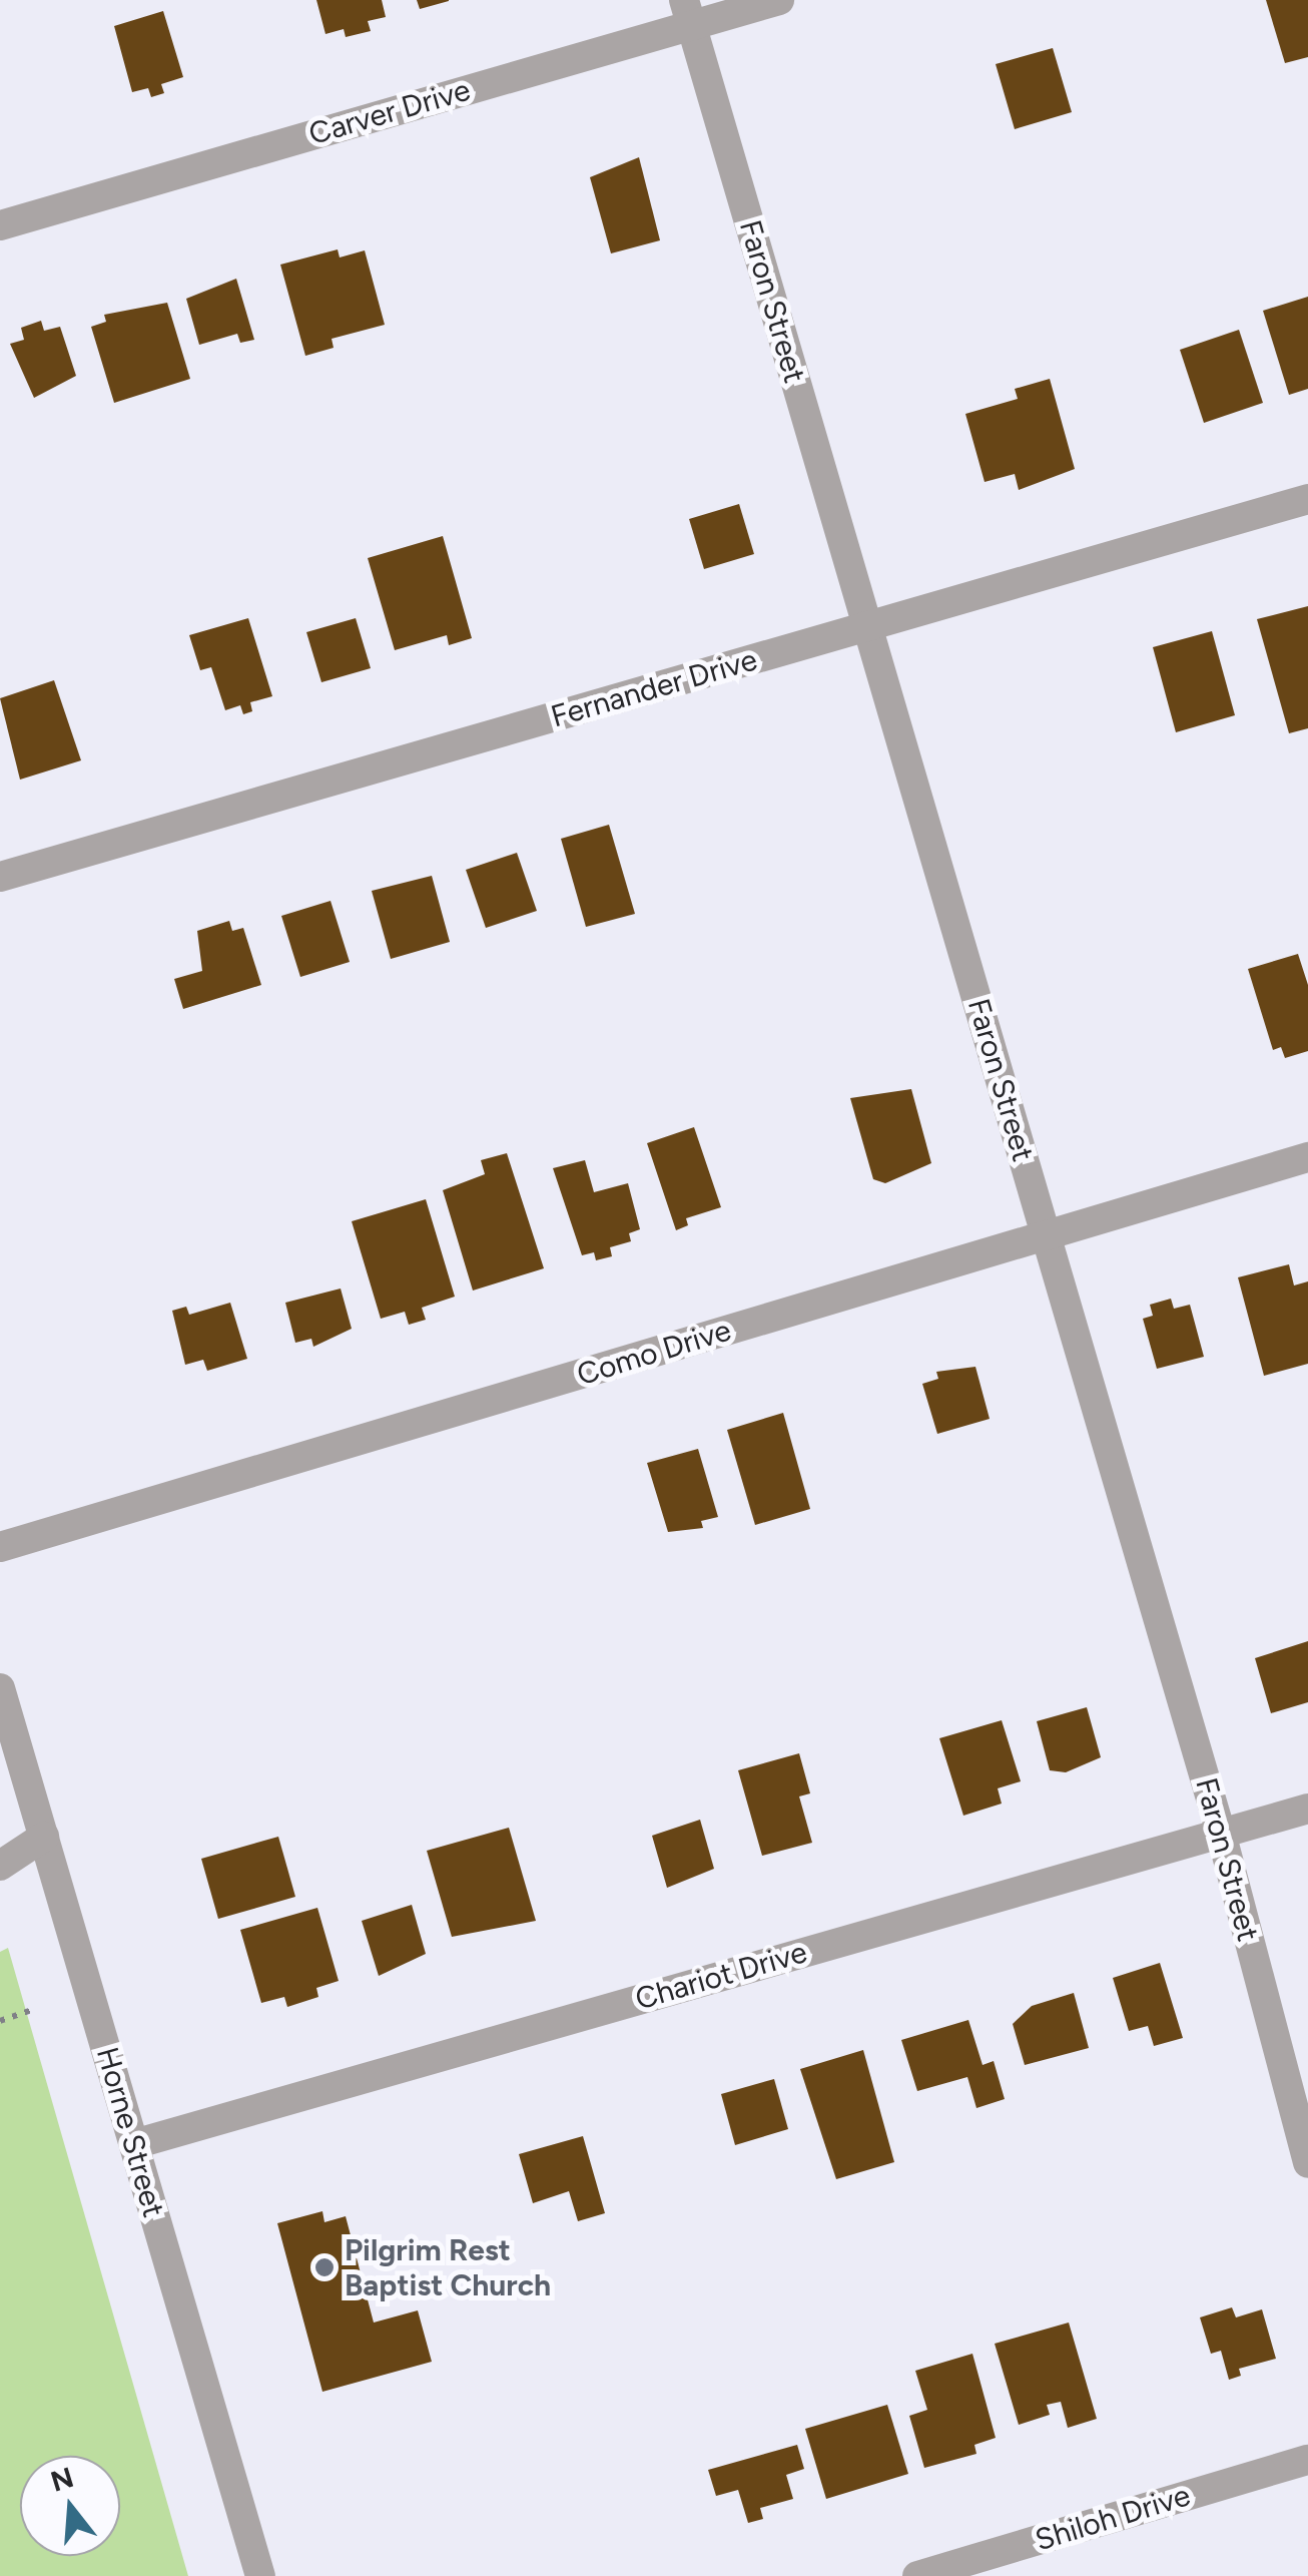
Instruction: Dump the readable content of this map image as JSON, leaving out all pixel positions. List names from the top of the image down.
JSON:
{
  "streets": {
    "street": [
      "Carver Drive",
      "Faron Street",
      "Fernander Drive",
      "Como Drive",
      "Chariot Drive",
      "Horne Street",
      "Shiloh Drive"
    ]
  },
  "crossings": [
    ["Carver Drive", "Faron Street"],
    ["Faron Street", "Fernander Drive"],
    ["Faron Street", "Como Drive"],
    ["Faron Street", "Chariot Drive"],
    ["Chariot Drive", "Horne Street"]
  ],
  "places": ["Pilgrim Rest Baptist Church"],
  "north": "top"
}
